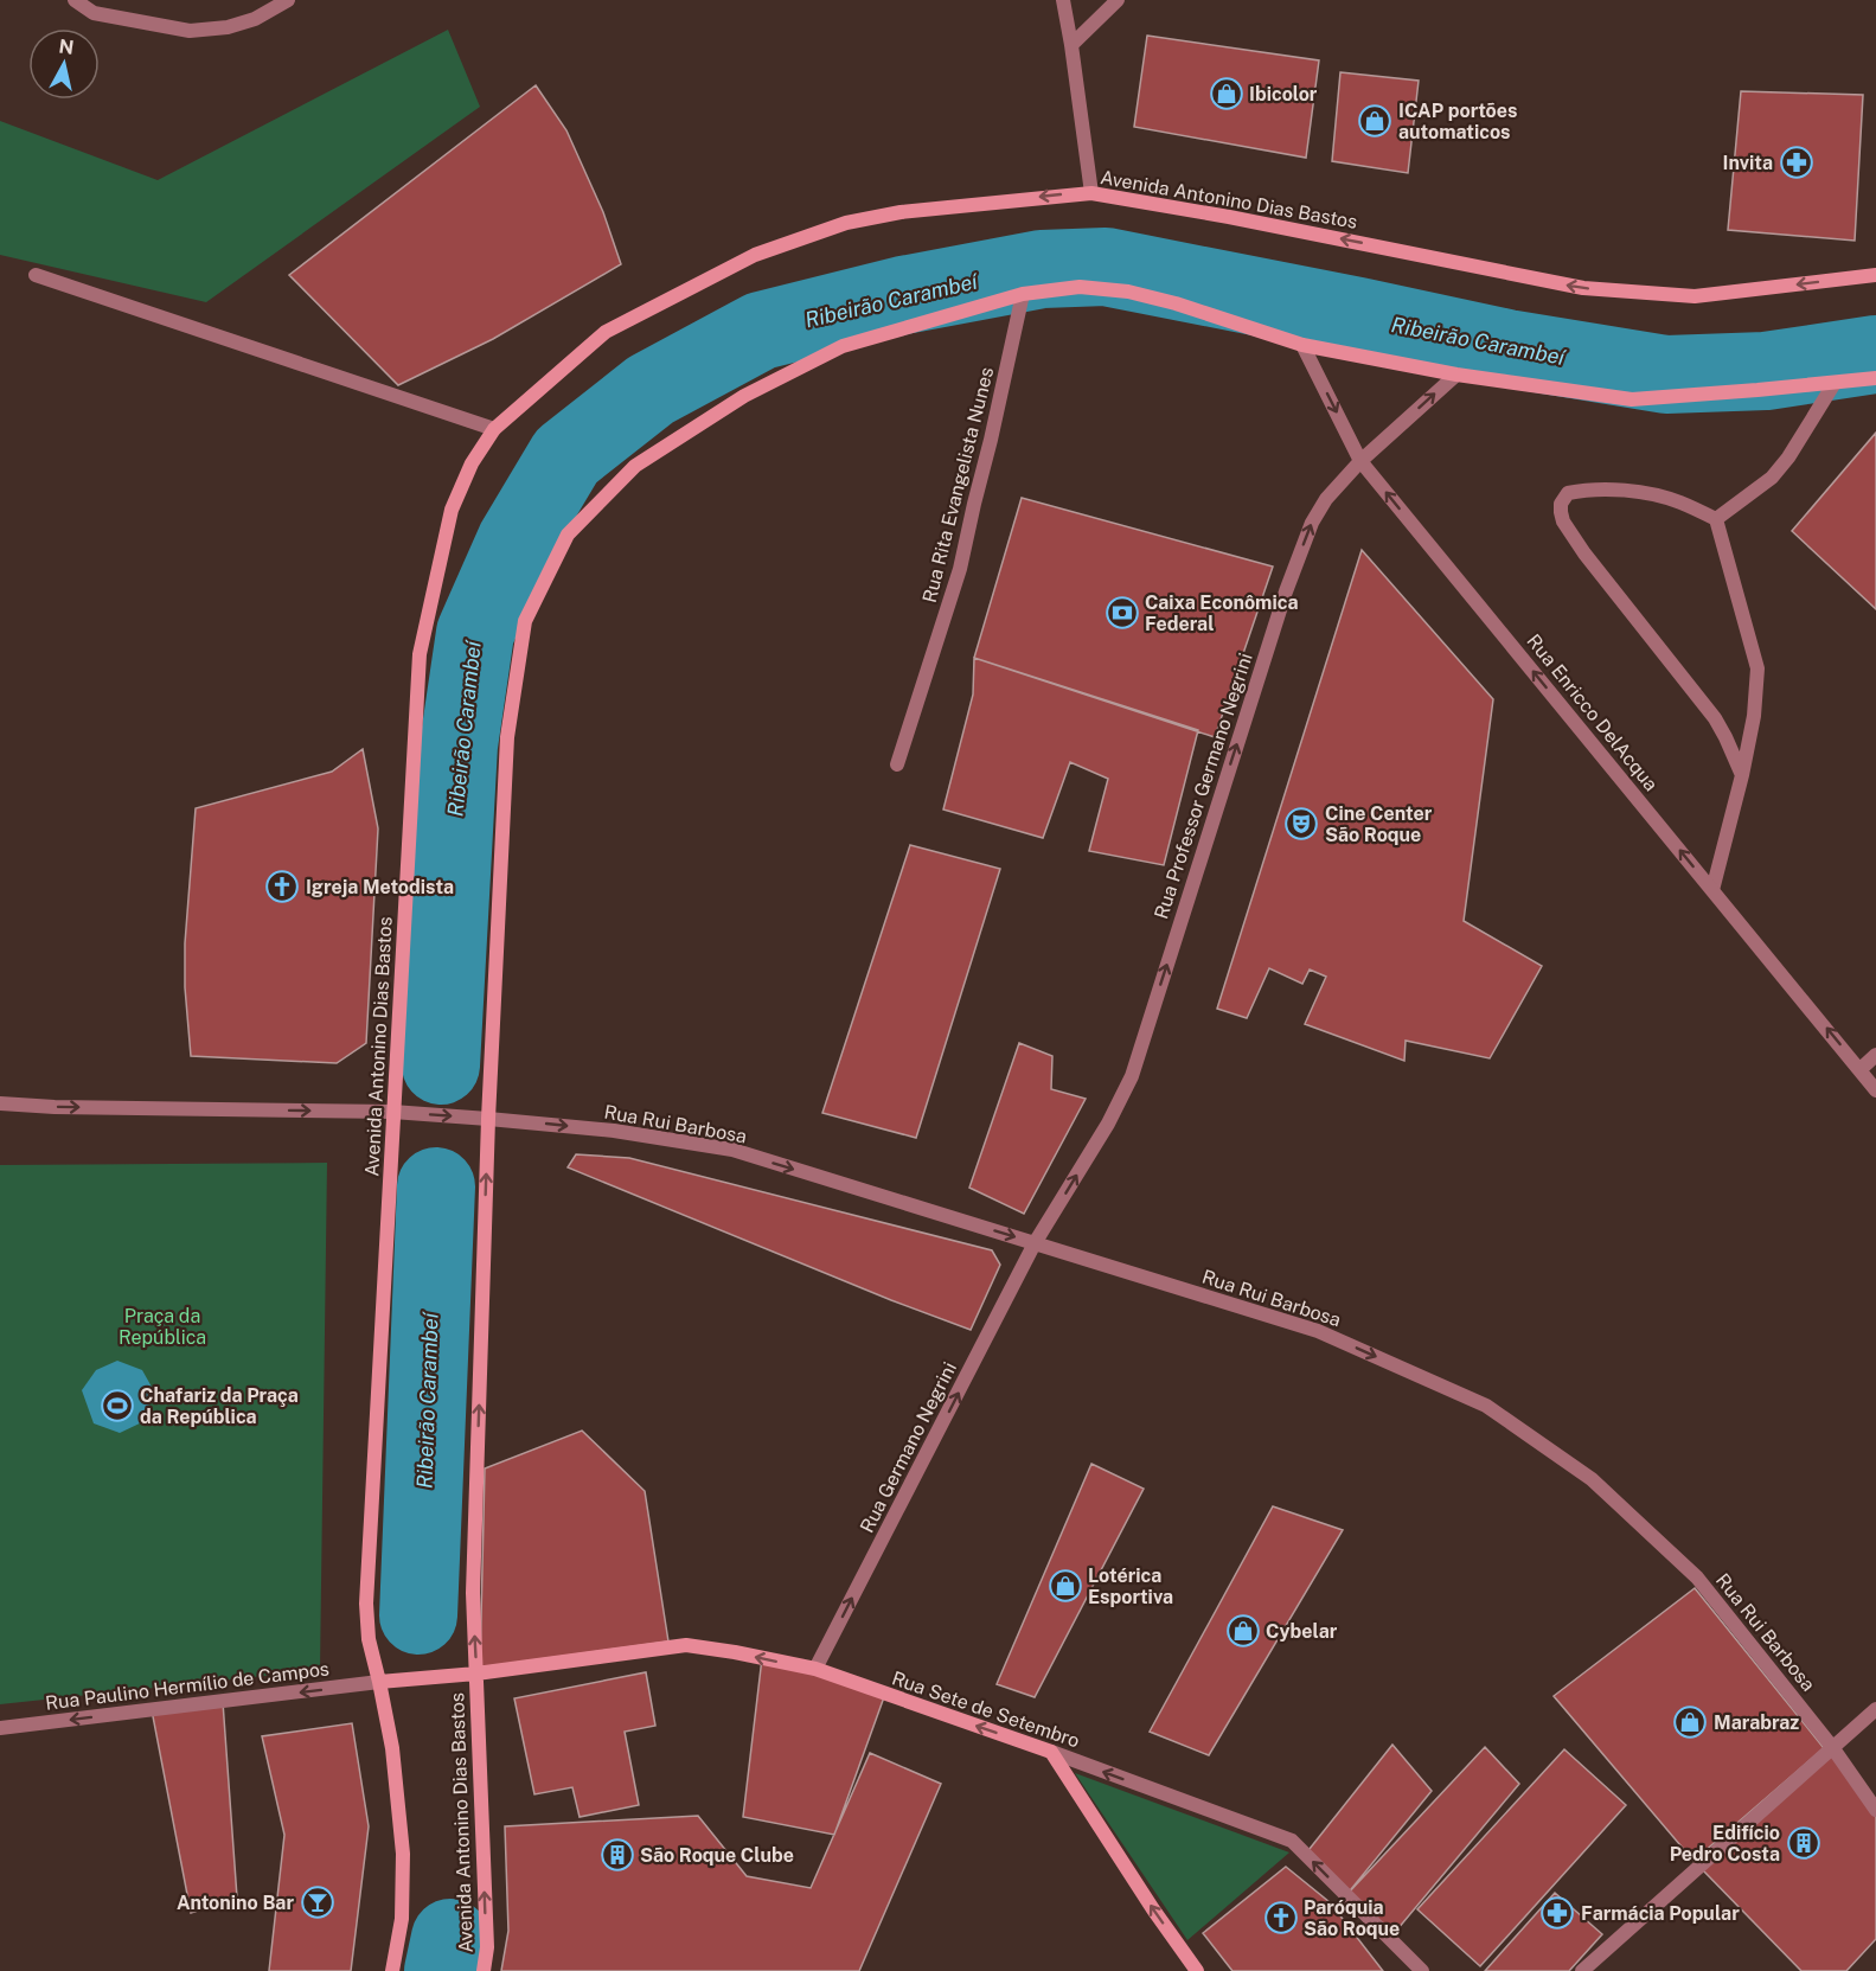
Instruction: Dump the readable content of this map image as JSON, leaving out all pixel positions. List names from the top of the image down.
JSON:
{
  "streets": {
    "main road": ["Avenida Antonino Dias Bastos", "Rua Sete de Setembro"],
    "street": [
      "Rua Rita Evangelista Nunes",
      "Rua Enricco DelAcqua",
      "Rua Professor Germano Negrini",
      "Rua Rui Barbosa",
      "Rua Germano Negrini",
      "Rua Paulino Hermílio de Campos"
    ]
  },
  "crossings": [
    ["Avenida Antonino Dias Bastos", "Rua Rita Evangelista Nunes"],
    ["Avenida Antonino Dias Bastos", "Rua Enricco DelAcqua"],
    ["Avenida Antonino Dias Bastos", "Rua Professor Germano Negrini"],
    ["Avenida Antonino Dias Bastos", "Rua Rui Barbosa"],
    ["Avenida Antonino Dias Bastos", "Rua Paulino Hermílio de Campos"],
    ["Avenida Antonino Dias Bastos", "Rua Sete de Setembro"],
    ["Rua Enricco DelAcqua", "Rua Professor Germano Negrini"],
    ["Rua Professor Germano Negrini", "Rua Rui Barbosa"],
    ["Rua Professor Germano Negrini", "Rua Germano Negrini"],
    ["Rua Rui Barbosa", "Rua Germano Negrini"],
    ["Rua Germano Negrini", "Rua Sete de Setembro"]
  ],
  "one_way": [
    "Rua Professor Germano Negrini",
    "Rua Rui Barbosa",
    "Rua Germano Negrini",
    "Rua Paulino Hermílio de Campos",
    "Rua Sete de Setembro"
  ],
  "water": ["Ribeirão Carambeí"],
  "parks": ["Praça da República"],
  "places": {
    "shop": [
      "Ibicolor",
      "ICAP portões automaticos",
      "Lotérica Esportiva",
      "Cybelar",
      "Marabraz"
    ],
    "pharmacy": ["Invita", "Farmácia Popular"],
    "bank": ["Caixa Econômica Federal"],
    "theatre": ["Cine Center São Roque"],
    "church": ["Igreja Metodista", "Paróquia São Roque"],
    "sports": ["Chafariz da Praça da República"],
    "building": ["Edifício Pedro Costa", "São Roque Clube"],
    "bar": ["Antonino Bar"]
  },
  "north": "top"
}
